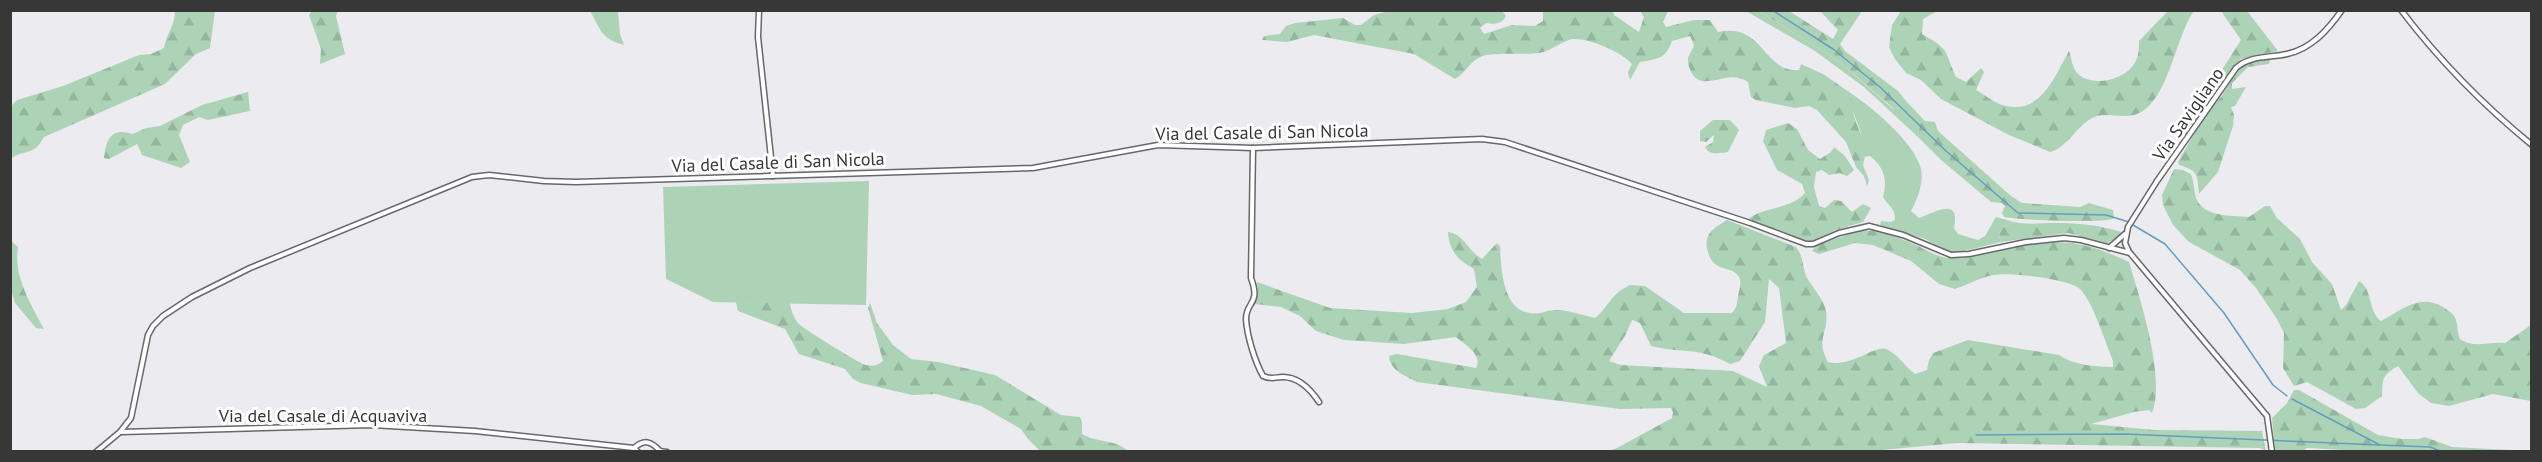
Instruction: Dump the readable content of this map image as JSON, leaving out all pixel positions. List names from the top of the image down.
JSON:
{
  "streets": {
    "street": ["Via Savigliano", "Via del Casale di San Nicola", "Via del Casale di Acquaviva"]
  },
  "crossings": [
    ["Via Savigliano", "Via del Casale di San Nicola"],
    ["Via del Casale di San Nicola", "Via del Casale di Acquaviva"]
  ]
}
